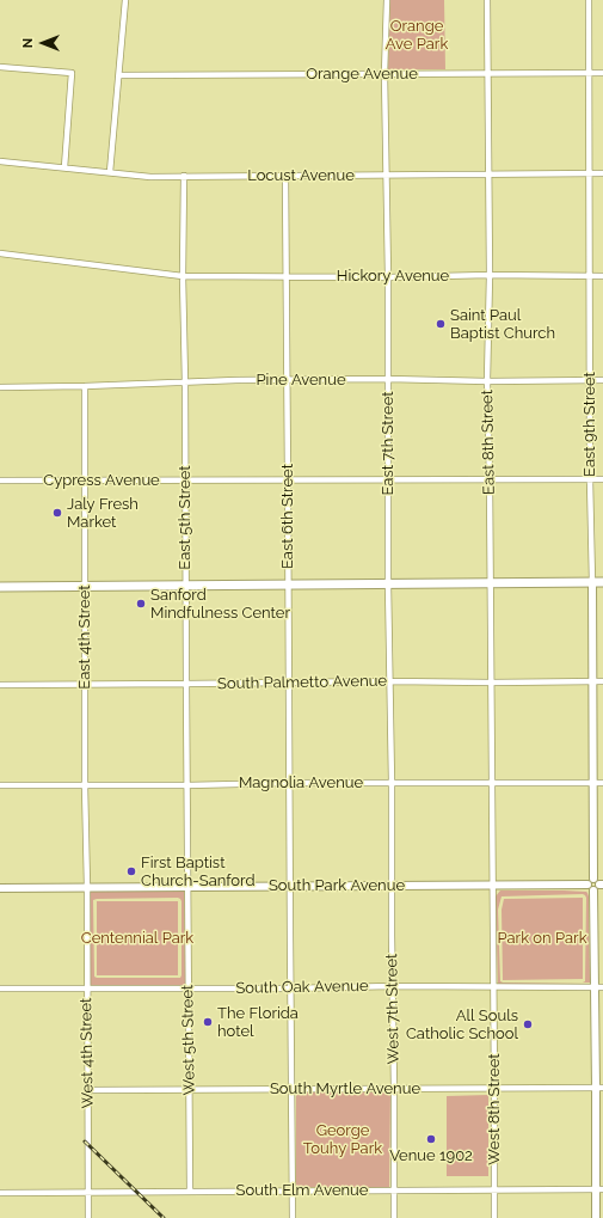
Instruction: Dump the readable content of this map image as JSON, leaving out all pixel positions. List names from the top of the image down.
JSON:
{
  "streets": {
    "street": [
      "Orange Avenue",
      "Locust Avenue",
      "Hickory Avenue",
      "Pine Avenue",
      "East 9th Street",
      "East 8th Street",
      "East 7th Street",
      "Cypress Avenue",
      "East 6th Street",
      "East 5th Street",
      "East 4th Street",
      "South Palmetto Avenue",
      "Magnolia Avenue",
      "South Park Avenue",
      "South Oak Avenue",
      "West 7th Street",
      "West 5th Street",
      "West 4th Street",
      "South Myrtle Avenue",
      "West 8th Street",
      "South Elm Avenue"
    ]
  },
  "crossings": [
    ["Orange Avenue", "East 9th Street"],
    ["Orange Avenue", "East 8th Street"],
    ["Orange Avenue", "East 7th Street"],
    ["Locust Avenue", "East 9th Street"],
    ["Locust Avenue", "East 8th Street"],
    ["Locust Avenue", "East 7th Street"],
    ["Locust Avenue", "East 6th Street"],
    ["Locust Avenue", "East 5th Street"],
    ["Hickory Avenue", "East 9th Street"],
    ["Hickory Avenue", "East 8th Street"],
    ["Hickory Avenue", "East 7th Street"],
    ["Hickory Avenue", "East 6th Street"],
    ["Hickory Avenue", "East 5th Street"],
    ["Pine Avenue", "East 9th Street"],
    ["Pine Avenue", "East 8th Street"],
    ["Pine Avenue", "East 7th Street"],
    ["Pine Avenue", "East 6th Street"],
    ["Pine Avenue", "East 5th Street"],
    ["Pine Avenue", "East 4th Street"],
    ["East 9th Street", "Cypress Avenue"],
    ["East 9th Street", "South Palmetto Avenue"],
    ["East 9th Street", "Magnolia Avenue"],
    ["East 9th Street", "South Park Avenue"],
    ["East 8th Street", "Cypress Avenue"],
    ["East 8th Street", "South Palmetto Avenue"],
    ["East 8th Street", "Magnolia Avenue"],
    ["East 8th Street", "South Park Avenue"],
    ["East 8th Street", "West 8th Street"],
    ["East 7th Street", "Cypress Avenue"],
    ["East 7th Street", "South Palmetto Avenue"],
    ["East 7th Street", "Magnolia Avenue"],
    ["East 7th Street", "South Park Avenue"],
    ["East 7th Street", "West 7th Street"],
    ["Cypress Avenue", "East 6th Street"],
    ["Cypress Avenue", "East 5th Street"],
    ["Cypress Avenue", "East 4th Street"],
    ["East 6th Street", "South Palmetto Avenue"],
    ["East 6th Street", "Magnolia Avenue"],
    ["East 6th Street", "South Park Avenue"],
    ["East 6th Street", "South Oak Avenue"],
    ["East 6th Street", "South Myrtle Avenue"],
    ["East 6th Street", "South Elm Avenue"],
    ["East 5th Street", "South Palmetto Avenue"],
    ["East 5th Street", "Magnolia Avenue"],
    ["East 5th Street", "South Park Avenue"],
    ["East 5th Street", "West 5th Street"],
    ["East 4th Street", "South Palmetto Avenue"],
    ["East 4th Street", "Magnolia Avenue"],
    ["East 4th Street", "South Park Avenue"],
    ["East 4th Street", "West 4th Street"],
    ["South Park Avenue", "West 7th Street"],
    ["South Park Avenue", "West 5th Street"],
    ["South Park Avenue", "West 4th Street"],
    ["South Park Avenue", "West 8th Street"],
    ["South Oak Avenue", "West 7th Street"],
    ["South Oak Avenue", "West 5th Street"],
    ["South Oak Avenue", "West 4th Street"],
    ["South Oak Avenue", "West 8th Street"],
    ["West 7th Street", "South Myrtle Avenue"],
    ["West 7th Street", "South Elm Avenue"],
    ["West 5th Street", "South Myrtle Avenue"],
    ["West 5th Street", "South Elm Avenue"],
    ["West 4th Street", "South Myrtle Avenue"],
    ["West 4th Street", "South Elm Avenue"],
    ["South Myrtle Avenue", "West 8th Street"],
    ["West 8th Street", "South Elm Avenue"]
  ],
  "parks": [
    "Orange Ave Park",
    "Centennial Park",
    "Park on Park",
    "George Touhy Park"
  ],
  "places": [
    "Saint Paul Baptist Church",
    "Jaly Fresh Market",
    "Sanford Mindfulness Center",
    "First Baptist Church-Sanford",
    "The Florida hotel",
    "All Souls Catholic School",
    "Venue 1902"
  ],
  "north": "left"
}
